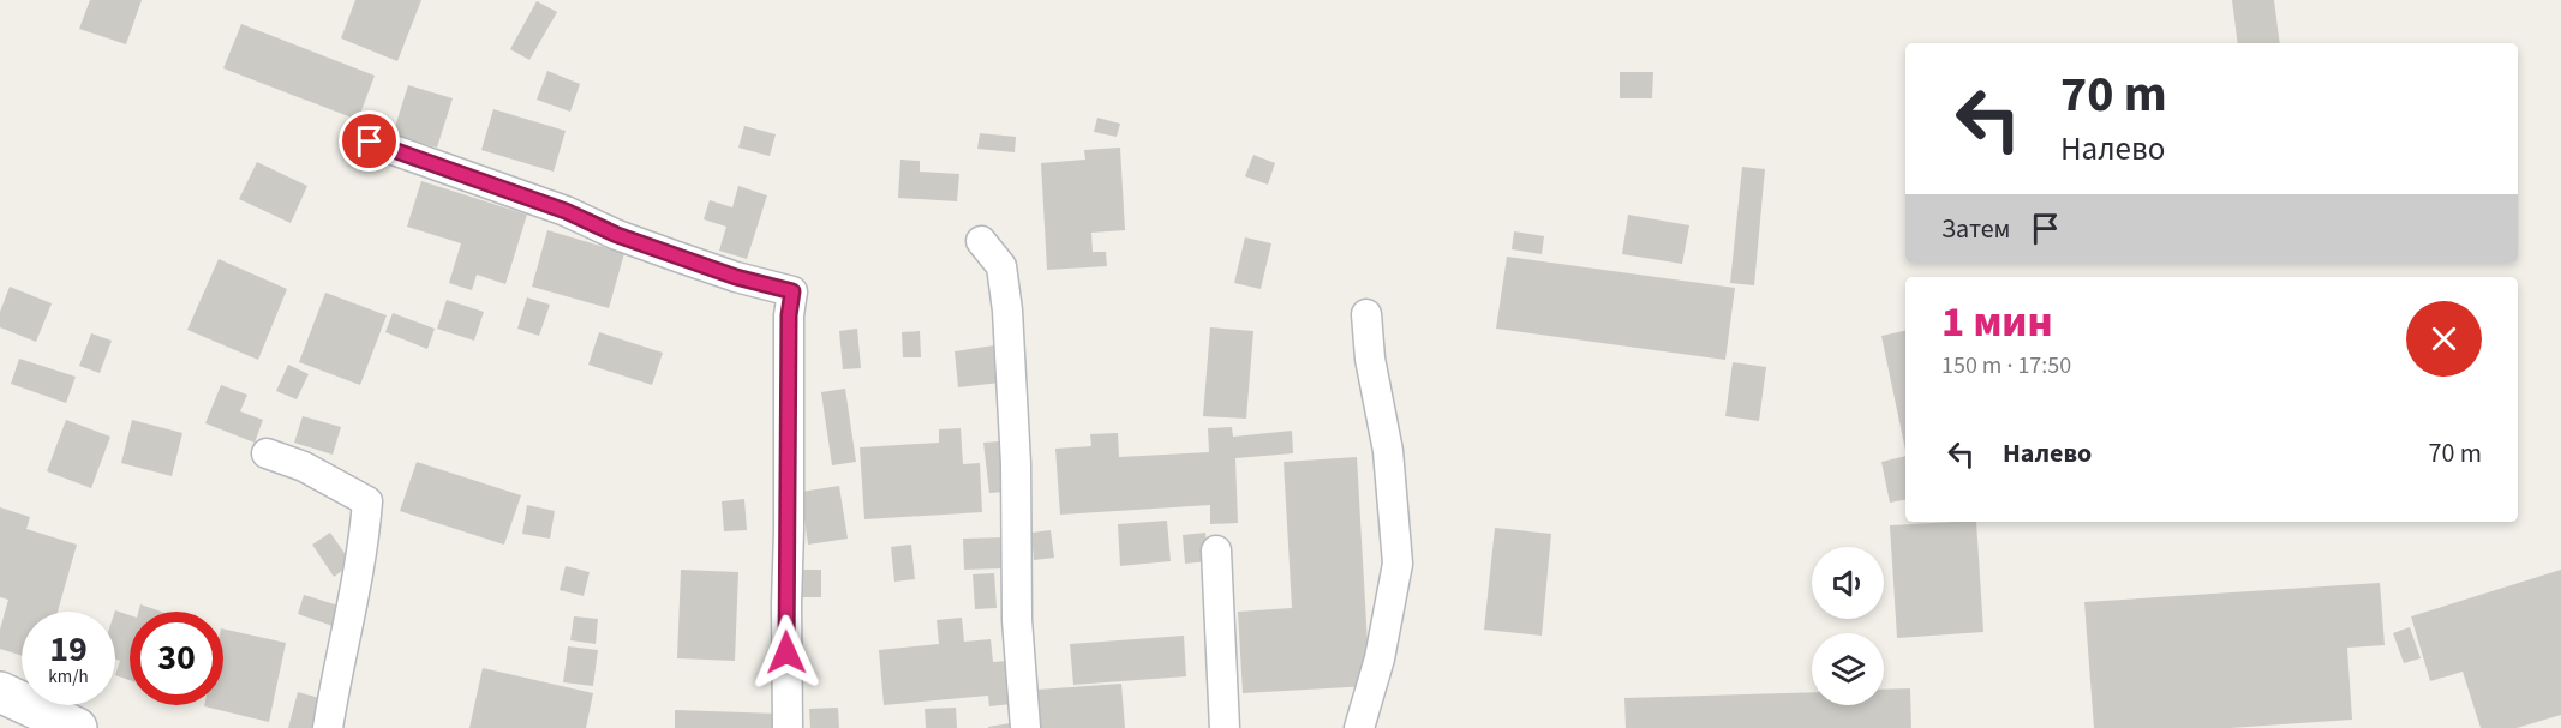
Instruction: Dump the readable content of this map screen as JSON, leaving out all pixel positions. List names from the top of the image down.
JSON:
{
  "page": {
    "turn": ["70 m", "Налево"],
    "then": "Затем",
    "heading": ["1 мин", "150 m · 17:50"],
    "list": [
      {
        "name": "Налево",
        "value": "70 m"
      }
    ],
    "speed": "19 km/h",
    "limit": "30"
  }
}
